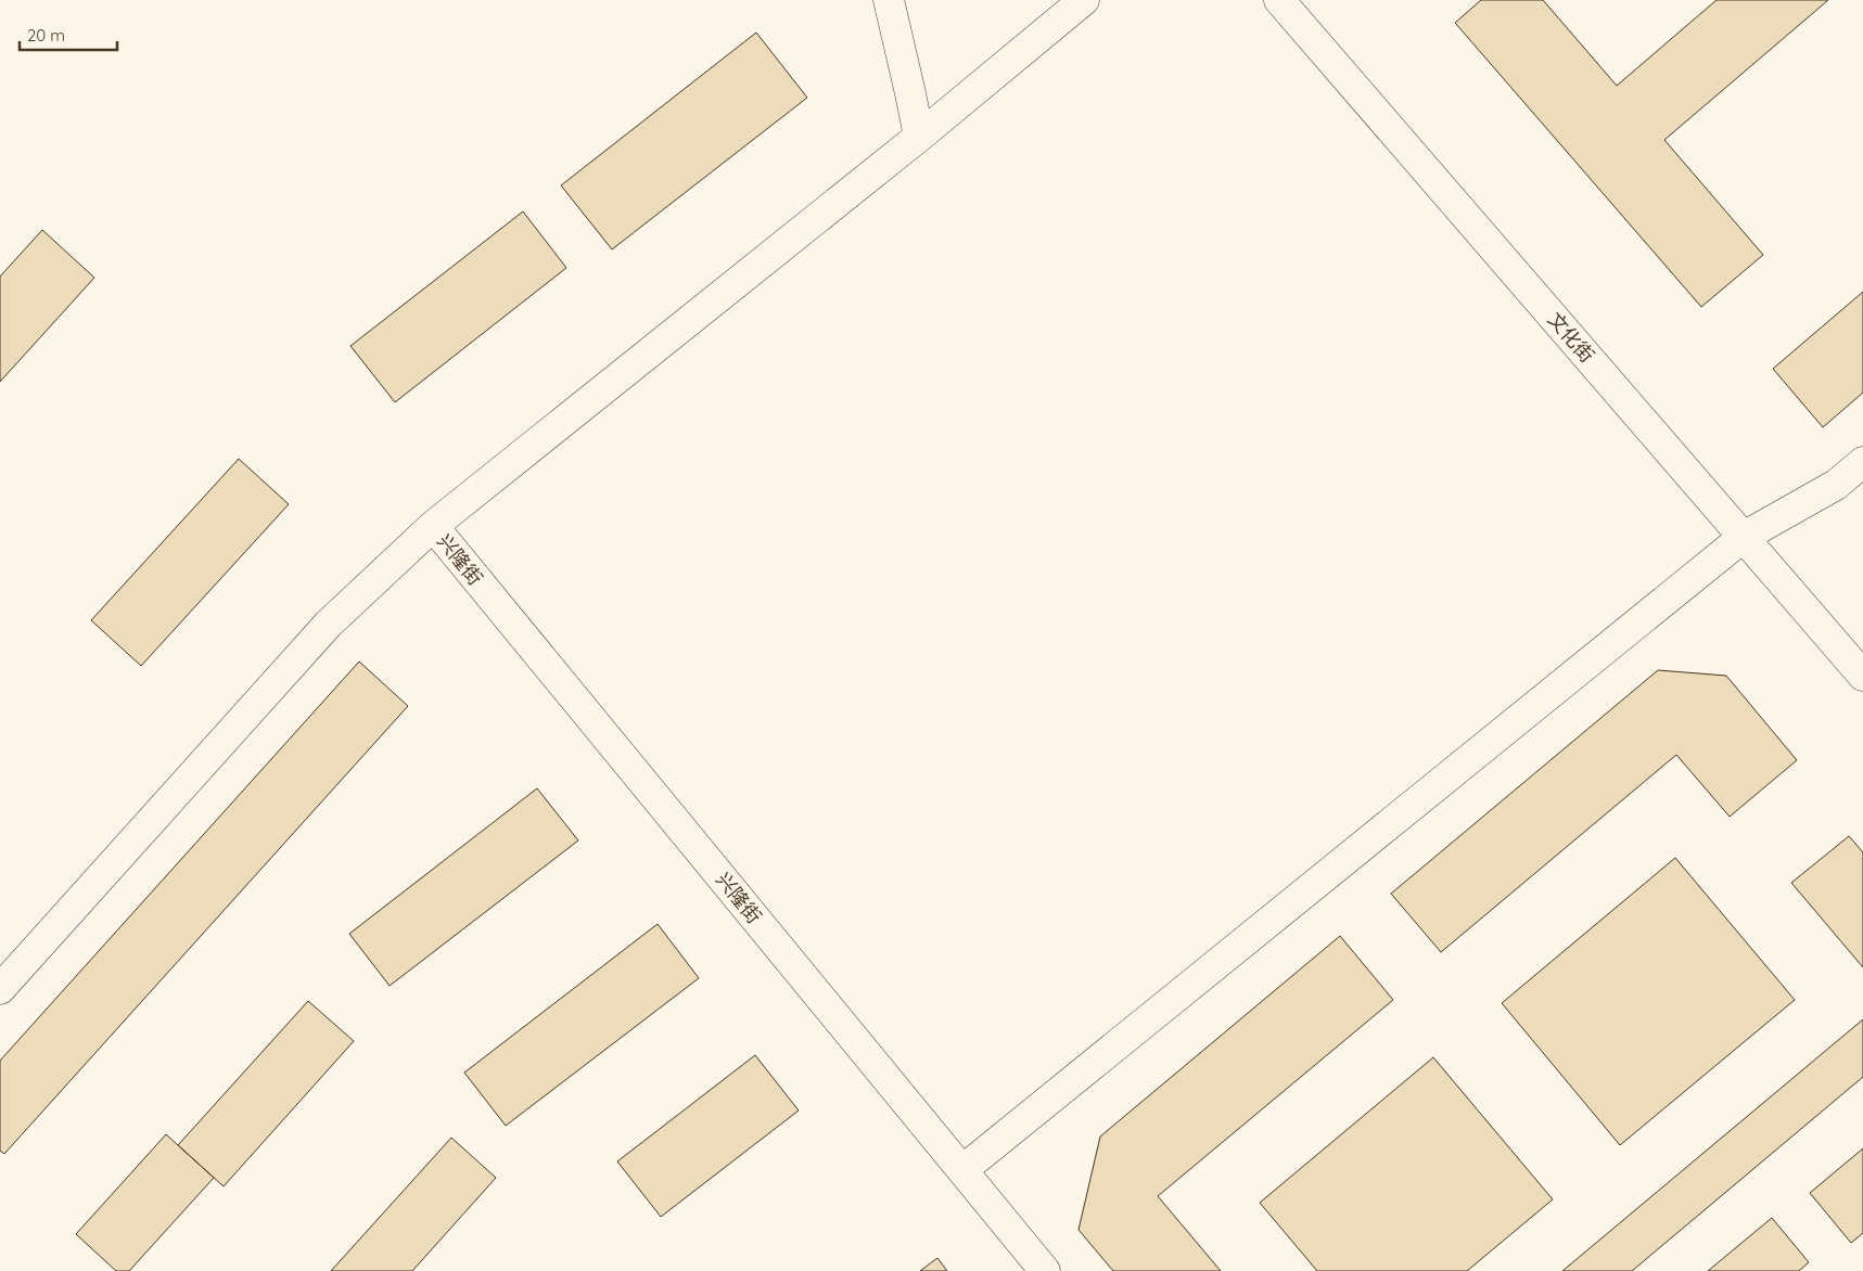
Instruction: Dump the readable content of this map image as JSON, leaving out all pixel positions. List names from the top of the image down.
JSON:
{
  "streets": {
    "street": ["文化街", "兴隆街"]
  },
  "scale_bar": "20 m"
}
